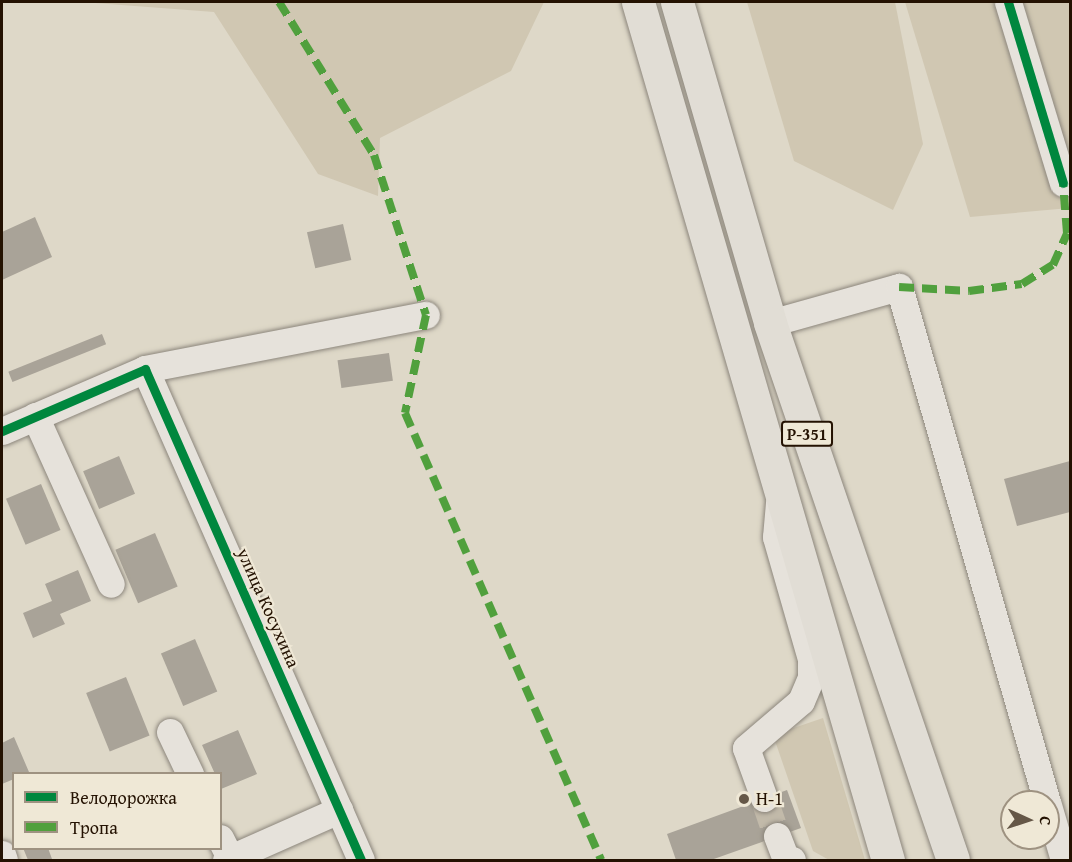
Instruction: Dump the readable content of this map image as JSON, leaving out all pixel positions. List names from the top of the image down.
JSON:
{
  "streets": {
    "highway": ["Р-351"],
    "street": ["улица Косухина"]
  },
  "places": ["Н-1"],
  "legend": ["Велодорожка", "Тропа"],
  "north": "right"
}
